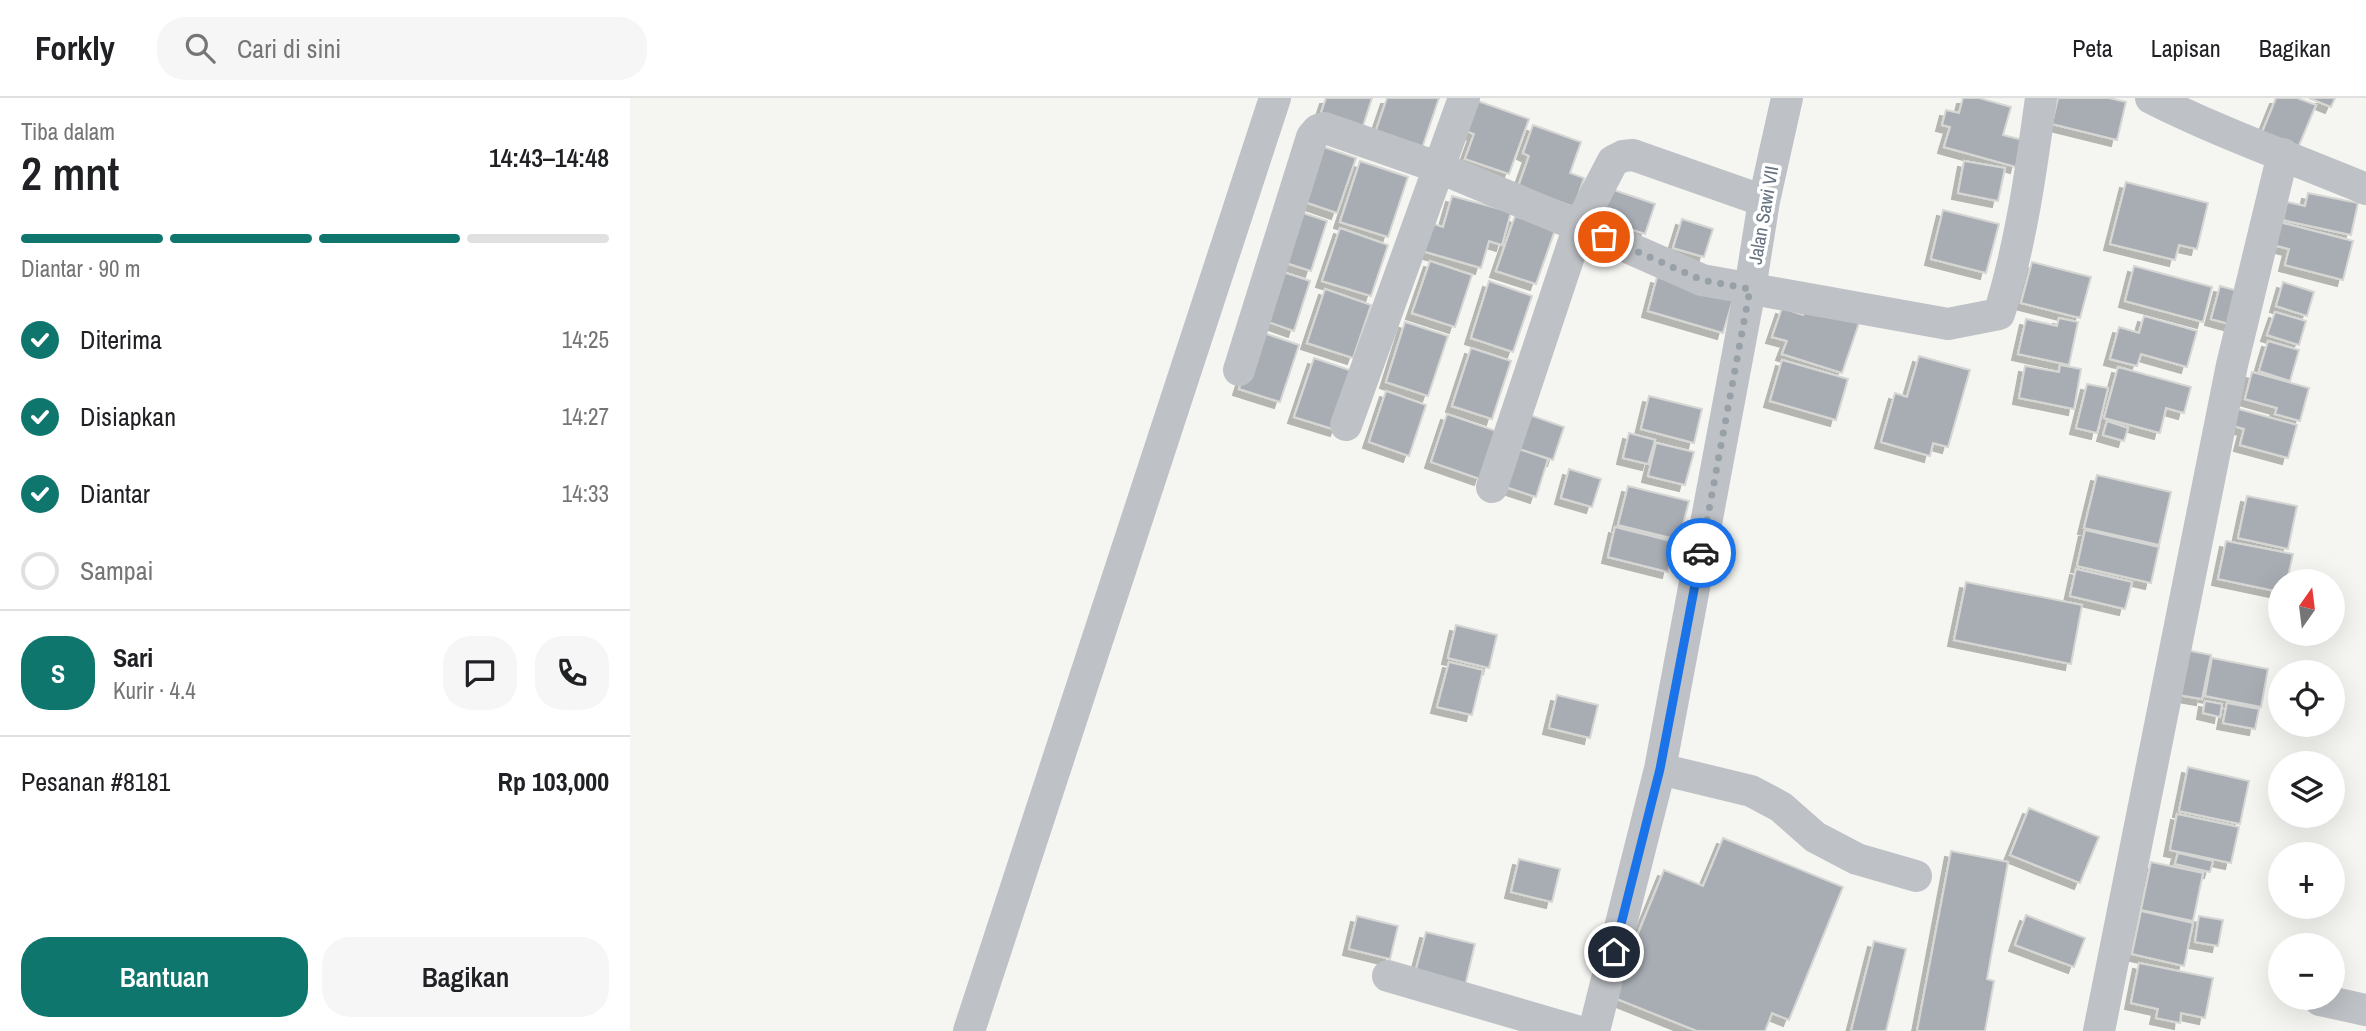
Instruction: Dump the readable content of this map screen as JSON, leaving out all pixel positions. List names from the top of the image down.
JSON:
{
  "streets": {
    "street": ["Jalan Sawi VII"]
  },
  "north": "top",
  "page": {
    "header": "Forkly",
    "search": "Cari di sini",
    "nav": ["Peta", "Lapisan", "Bagikan"],
    "heading": ["2 mnt", "Tiba dalam", "14:43–14:48"],
    "panel": [
      "Sari",
      "Kurir · 4.4",
      "Pesanan #8181",
      "Rp 103,000"
    ],
    "bar": "Diantar · 90 m",
    "list": [
      ["Diterima", "14:25"],
      ["Disiapkan", "14:27"],
      ["Diantar", "14:33"],
      "Sampai"
    ],
    "map_buttons": ["+", "−"],
    "round": "S",
    "buttons": ["Bantuan", "Bagikan"]
  }
}
